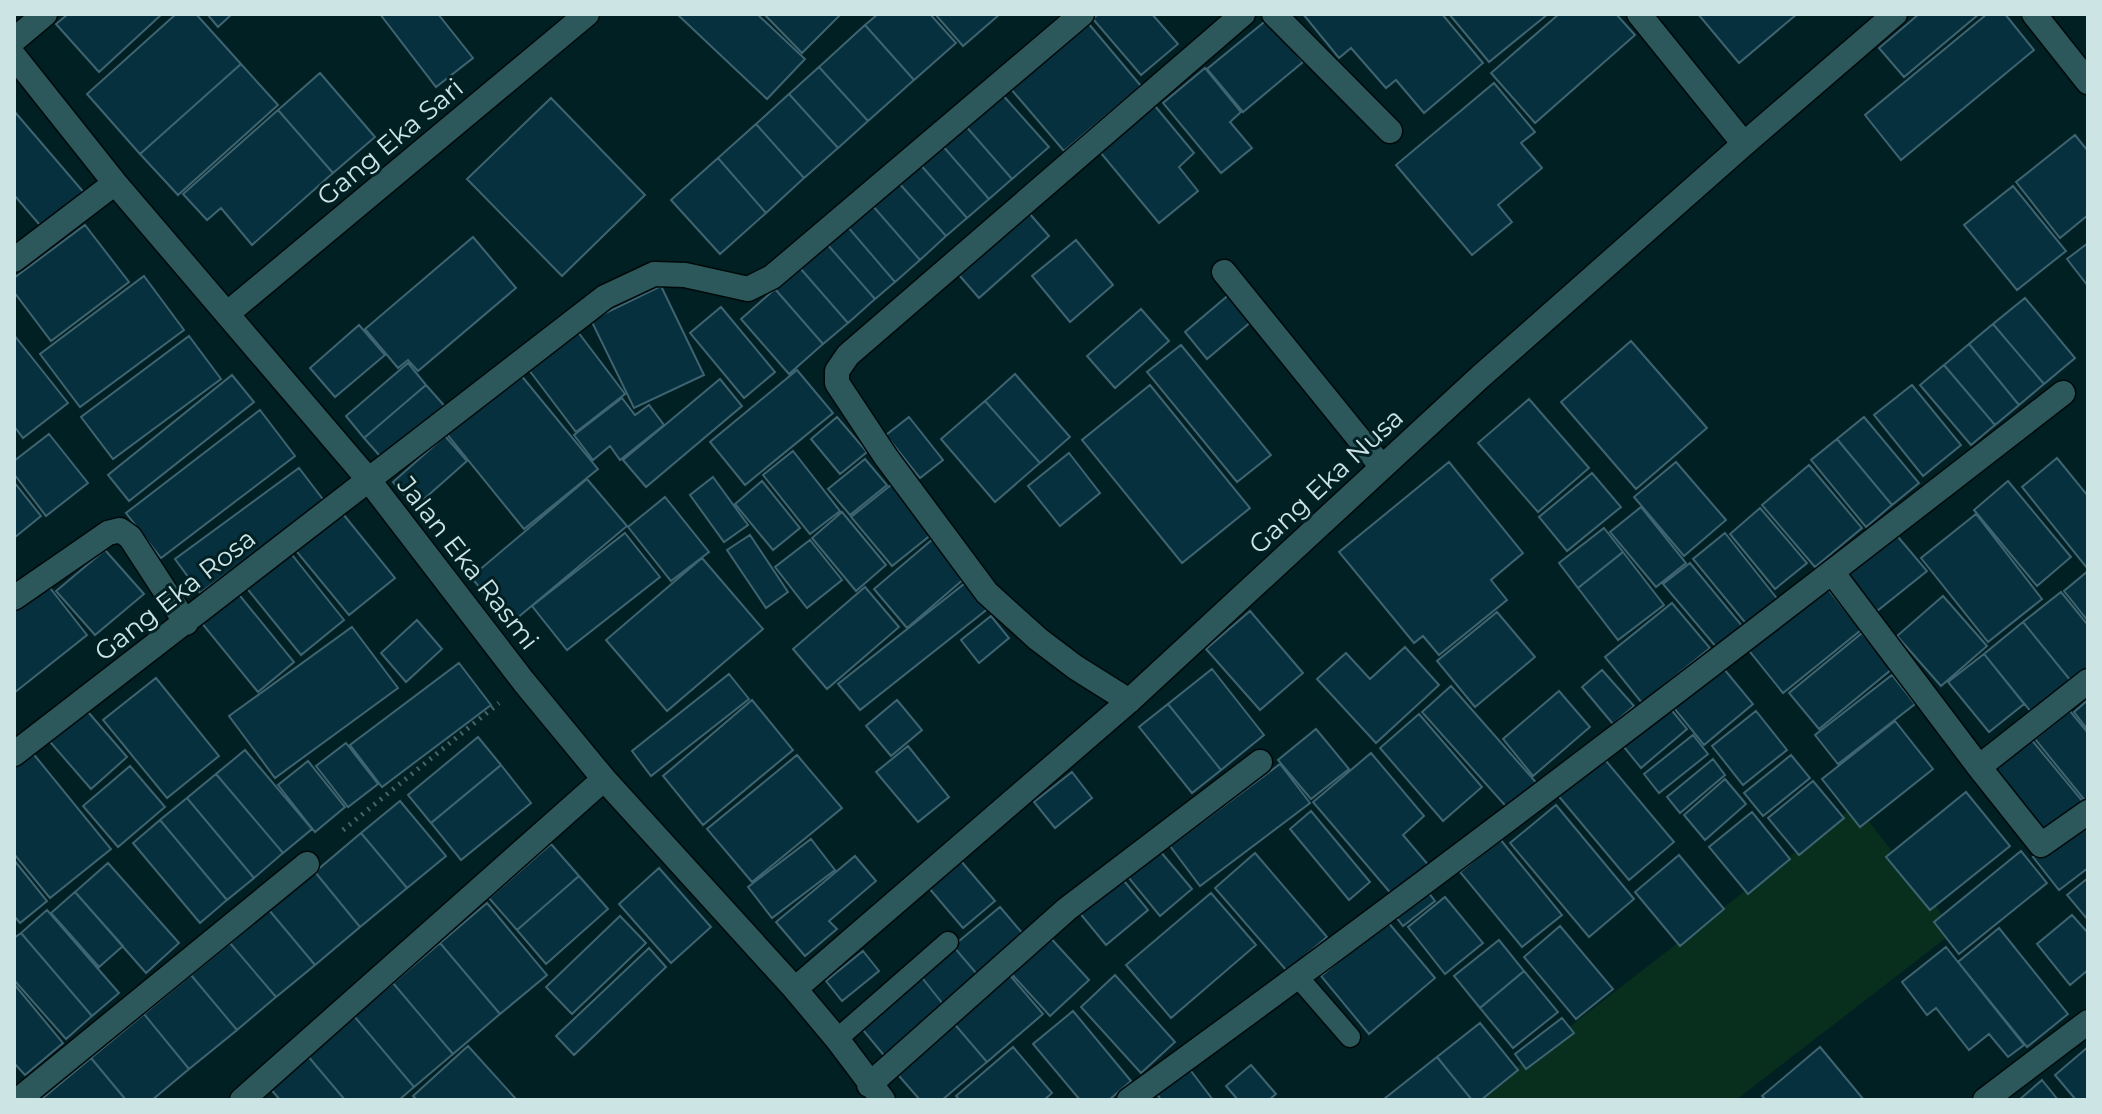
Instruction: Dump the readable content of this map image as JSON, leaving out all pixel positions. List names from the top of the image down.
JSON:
{
  "streets": {
    "street": [
      "Gang Eka Sari",
      "Gang Eka Nusa",
      "Jalan Eka Rasmi",
      "Gang Eka Rosa"
    ]
  },
  "crossings": [
    ["Gang Eka Sari", "Jalan Eka Rasmi"],
    ["Gang Eka Nusa", "Jalan Eka Rasmi"],
    ["Jalan Eka Rasmi", "Gang Eka Rosa"]
  ]
}
